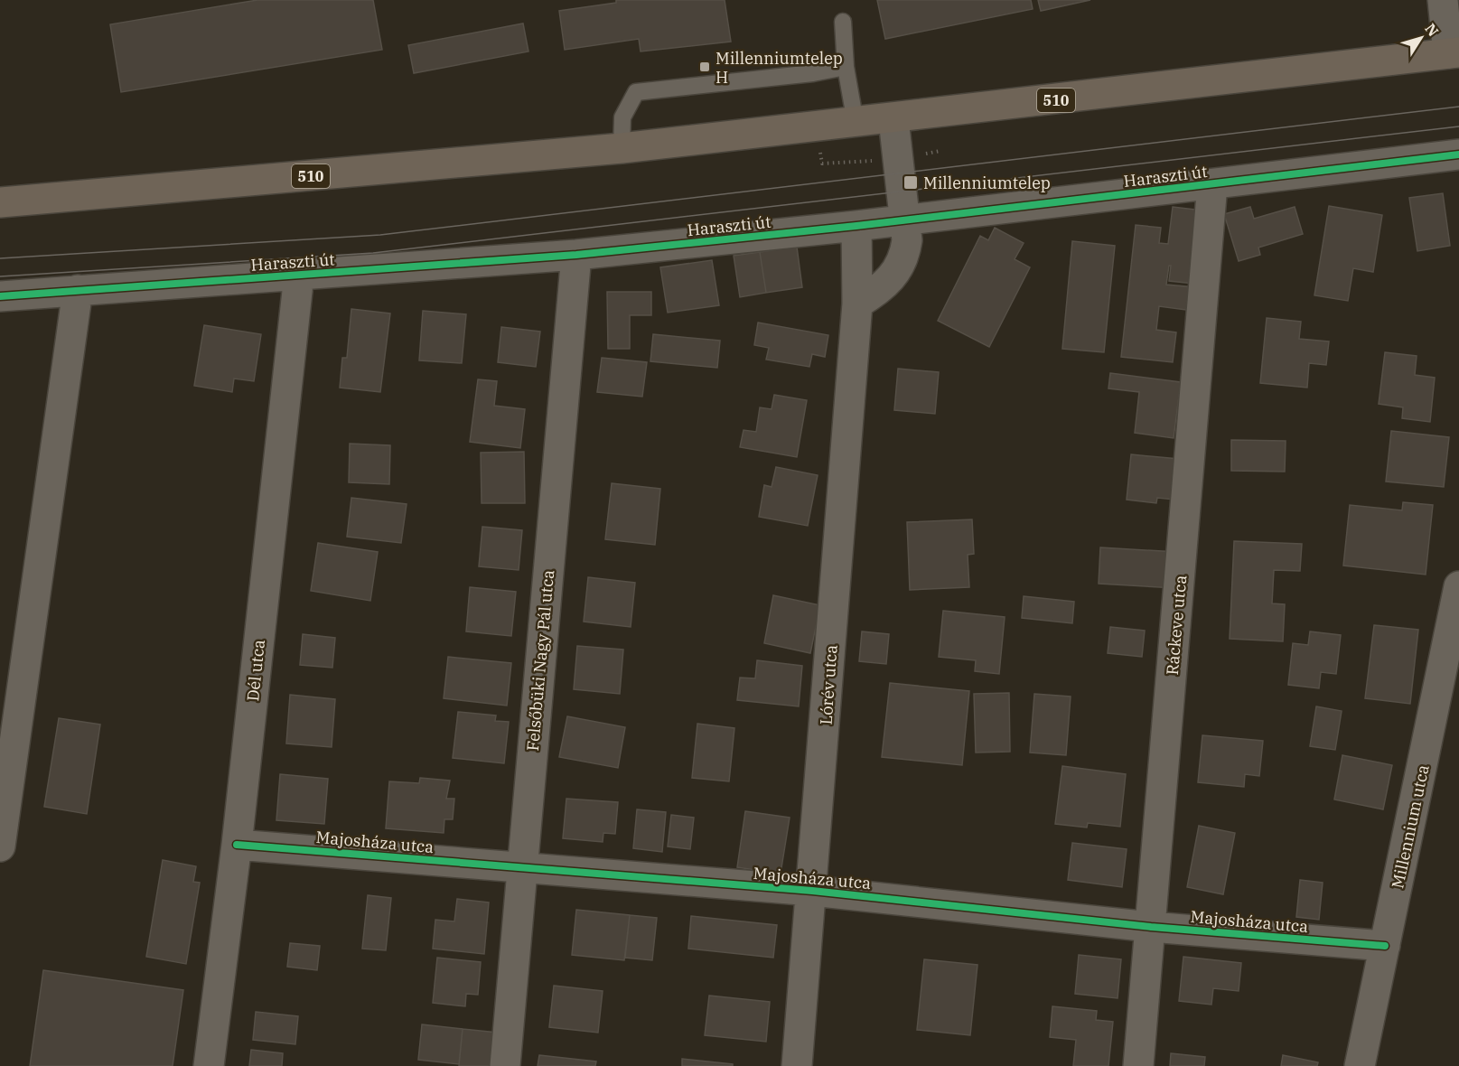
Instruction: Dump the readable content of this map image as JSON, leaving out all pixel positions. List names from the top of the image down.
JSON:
{
  "streets": {
    "main road": ["510"],
    "street": [
      "Haraszti út",
      "Ráckeve utca",
      "Felsőbüki Nagy Pál utca",
      "Dél utca",
      "Lórév utca",
      "Millennium utca",
      "Majosháza utca"
    ]
  },
  "crossings": [
    ["Haraszti út", "Ráckeve utca"],
    ["Haraszti út", "Felsőbüki Nagy Pál utca"],
    ["Haraszti út", "Dél utca"],
    ["Haraszti út", "Lórév utca"],
    ["Ráckeve utca", "Majosháza utca"],
    ["Felsőbüki Nagy Pál utca", "Majosháza utca"],
    ["Dél utca", "Majosháza utca"],
    ["Lórév utca", "Majosháza utca"],
    ["Millennium utca", "Majosháza utca"]
  ],
  "places": {
    "transit": ["Millenniumtelep H", "Millenniumtelep"]
  },
  "north": "top right"
}
